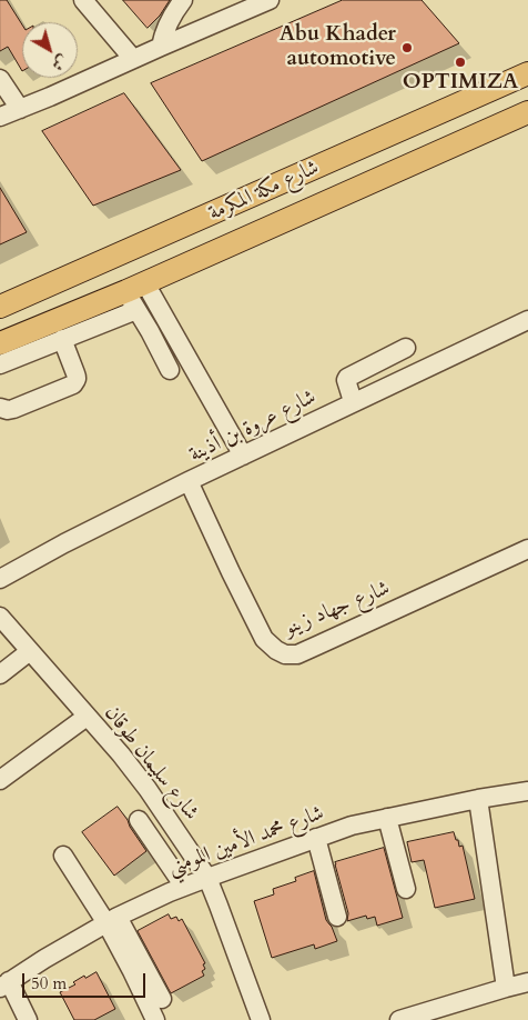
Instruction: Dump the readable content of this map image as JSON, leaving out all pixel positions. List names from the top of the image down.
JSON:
{
  "streets": {
    "main road": ["شارع مكة المكرمة"],
    "street": [
      "شارع عروة بن أذينة",
      "شارع جهاد زينو",
      "شارع سليمان طوقان",
      "شارع محمد الأمين المومني"
    ]
  },
  "crossings": [
    ["شارع عروة بن أذينة", "شارع جهاد زينو"],
    ["شارع سليمان طوقان", "شارع محمد الأمين المومني"]
  ],
  "places": ["Abu Khader automotive", "OPTIMIZA"],
  "scale_bar": "50 m",
  "north": "bottom right"
}
